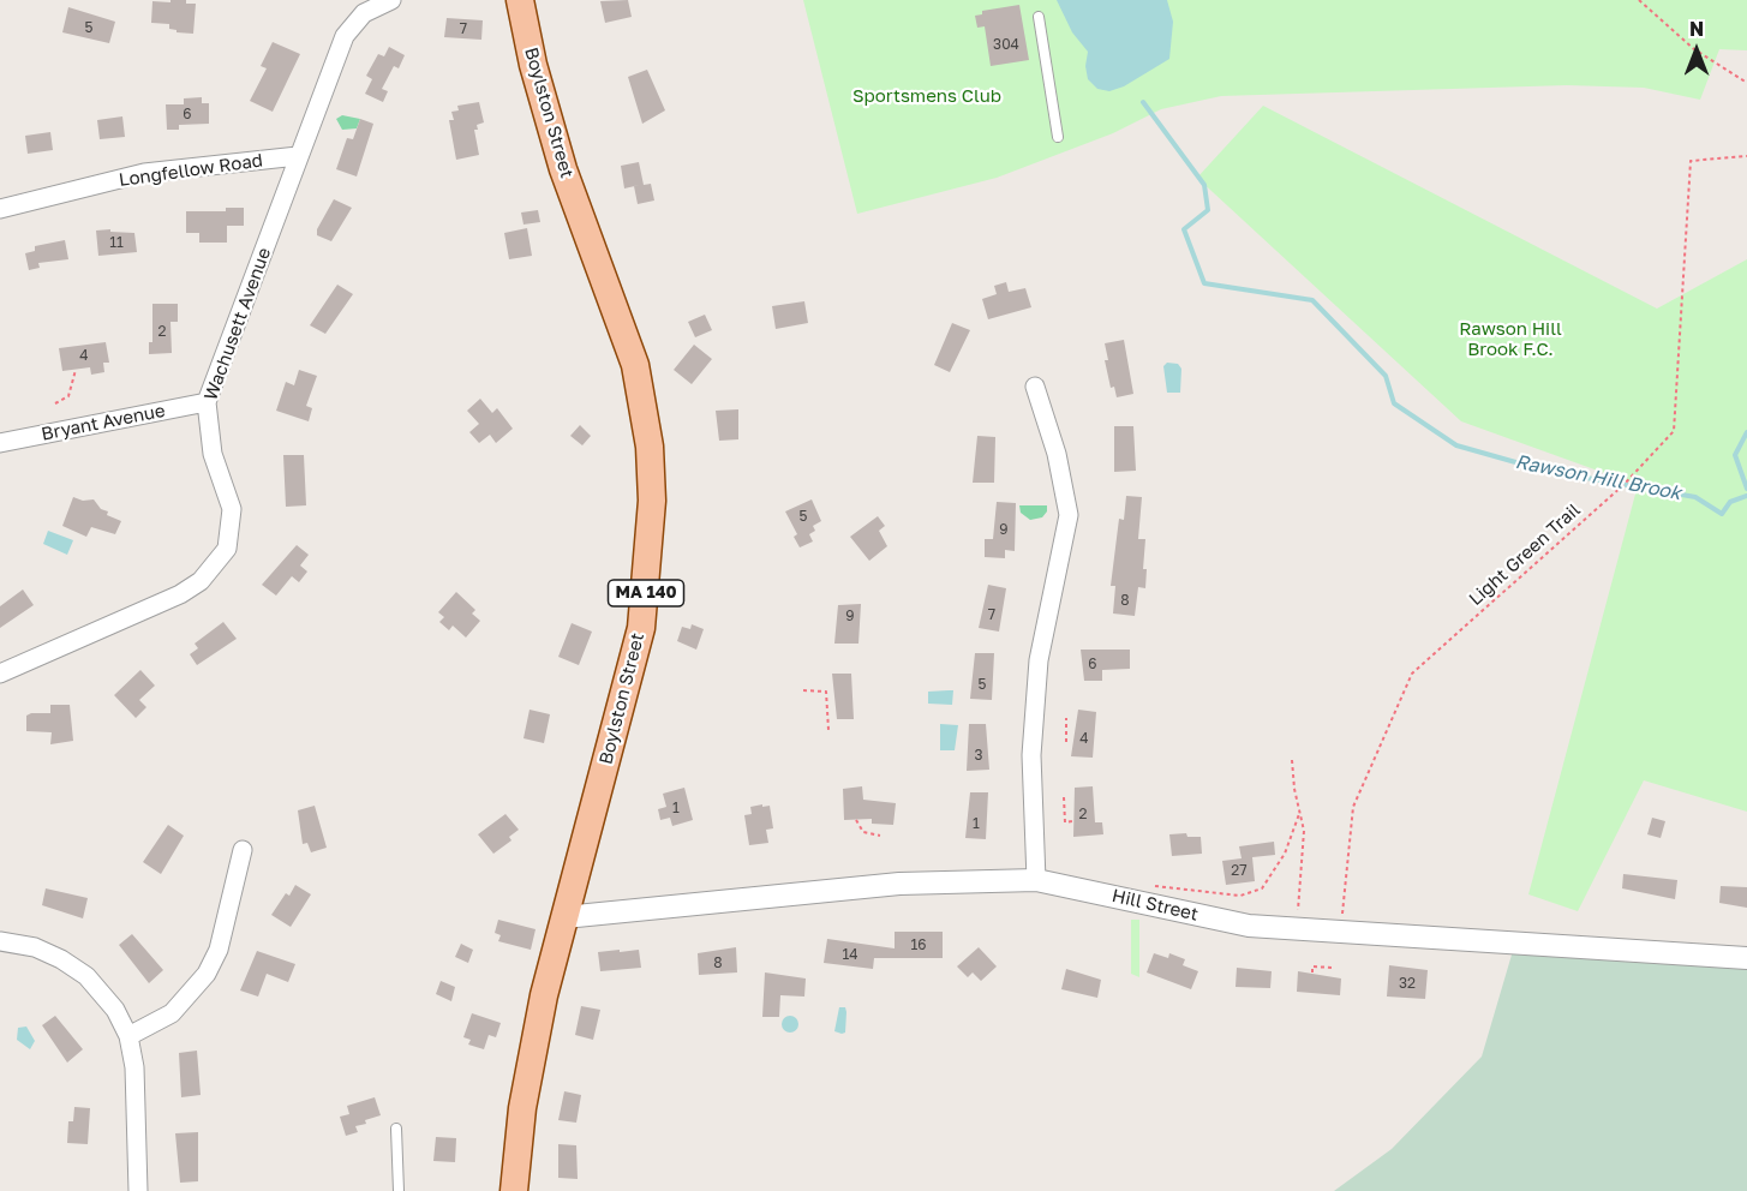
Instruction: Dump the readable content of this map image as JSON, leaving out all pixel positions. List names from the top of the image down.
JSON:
{
  "streets": {
    "main road": ["Boylston Street", "MA 140"],
    "street": [
      "Longfellow Road",
      "Wachusett Avenue",
      "Bryant Avenue",
      "Hill Street"
    ],
    "path": ["Light Green Trail"]
  },
  "crossings": [
    ["Boylston Street", "Hill Street"],
    ["Longfellow Road", "Wachusett Avenue"],
    ["Wachusett Avenue", "Bryant Avenue"],
    ["Light Green Trail", "Hill Street"]
  ],
  "water": ["Rawson Hill Brook"],
  "parks": ["Sportsmens Club", "Rawson Hill Brook F.C."],
  "house_numbers": [
    "5",
    "7",
    "304",
    "6",
    "11",
    "2",
    "4",
    "5",
    "9",
    "8",
    "7",
    "9",
    "6",
    "5",
    "4",
    "3",
    "1",
    "2",
    "1",
    "27",
    "16",
    "14",
    "8",
    "32"
  ],
  "north": "top"
}
